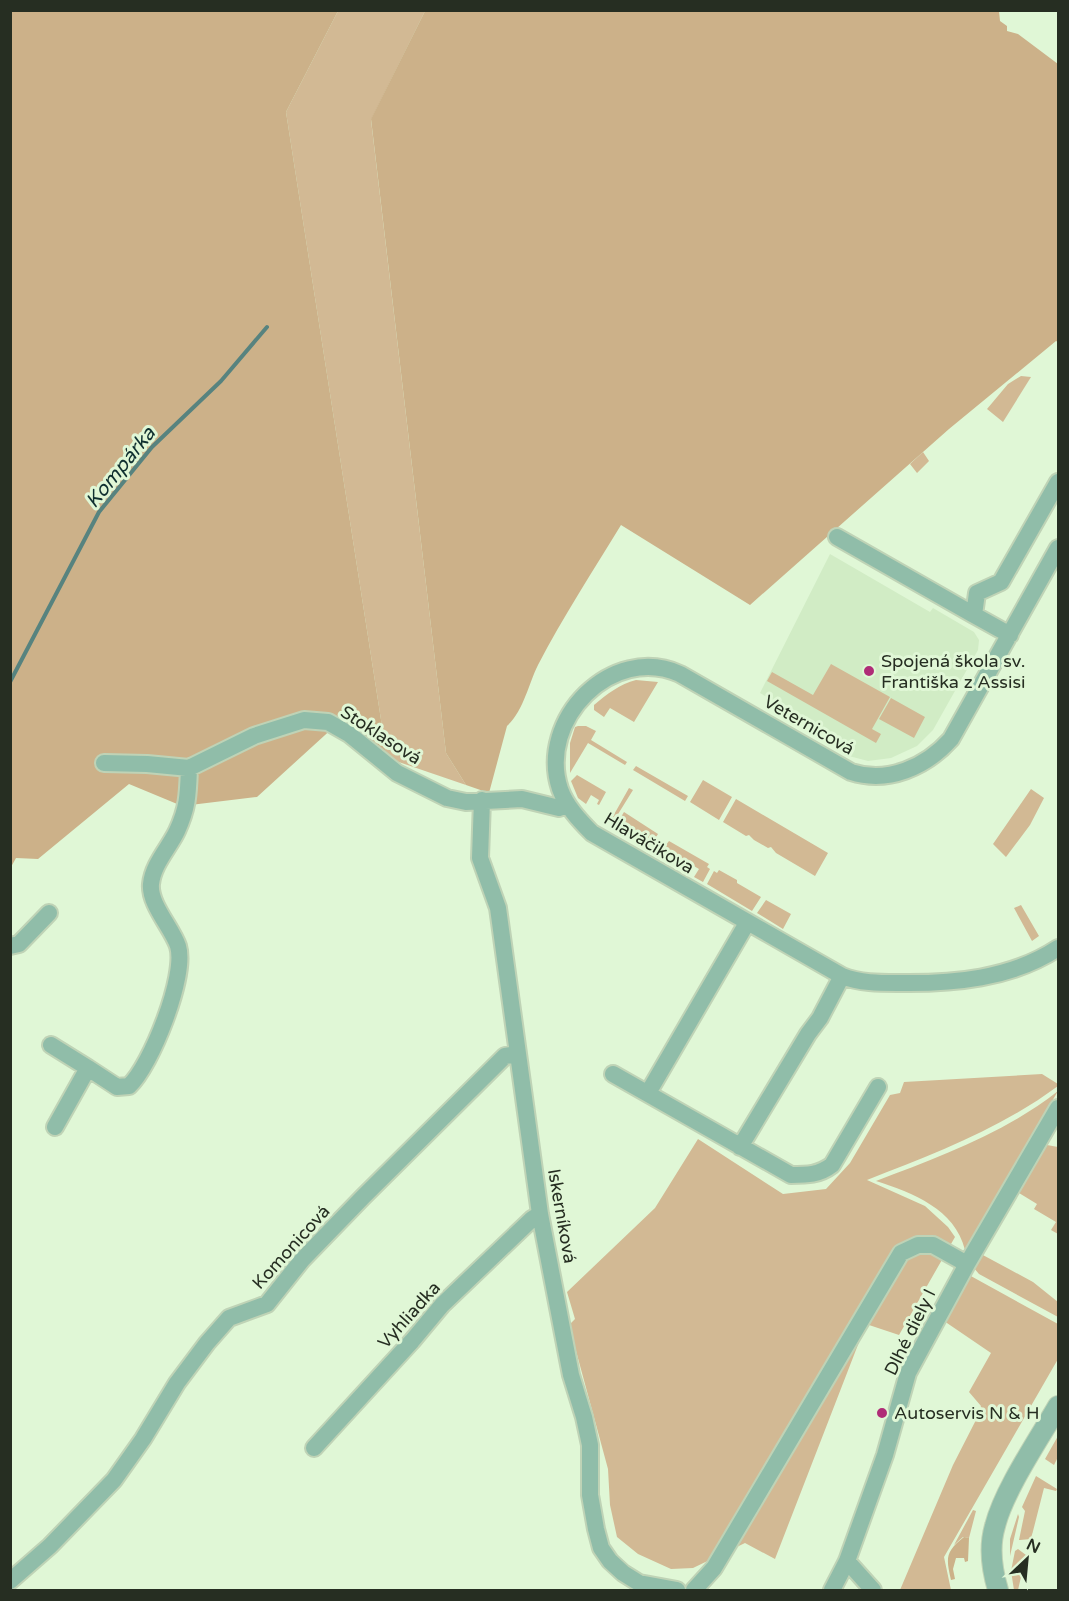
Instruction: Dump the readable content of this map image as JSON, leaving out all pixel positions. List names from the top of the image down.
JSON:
{
  "streets": {
    "street": [
      "Veternicová",
      "Stoklasová",
      "Hlaváčikova",
      "Iskerníková",
      "Komonicová",
      "Vyhliadka",
      "Dlhé diely I"
    ]
  },
  "crossings": [
    ["Veternicová", "Hlaváčikova"],
    ["Stoklasová", "Hlaváčikova"],
    ["Stoklasová", "Iskerníková"],
    ["Iskerníková", "Komonicová"],
    ["Iskerníková", "Vyhliadka"]
  ],
  "water": ["Kompárka"],
  "places": ["Spojená škola sv. Františka z Assisi", "Autoservis N & H"],
  "north": "top right"
}
